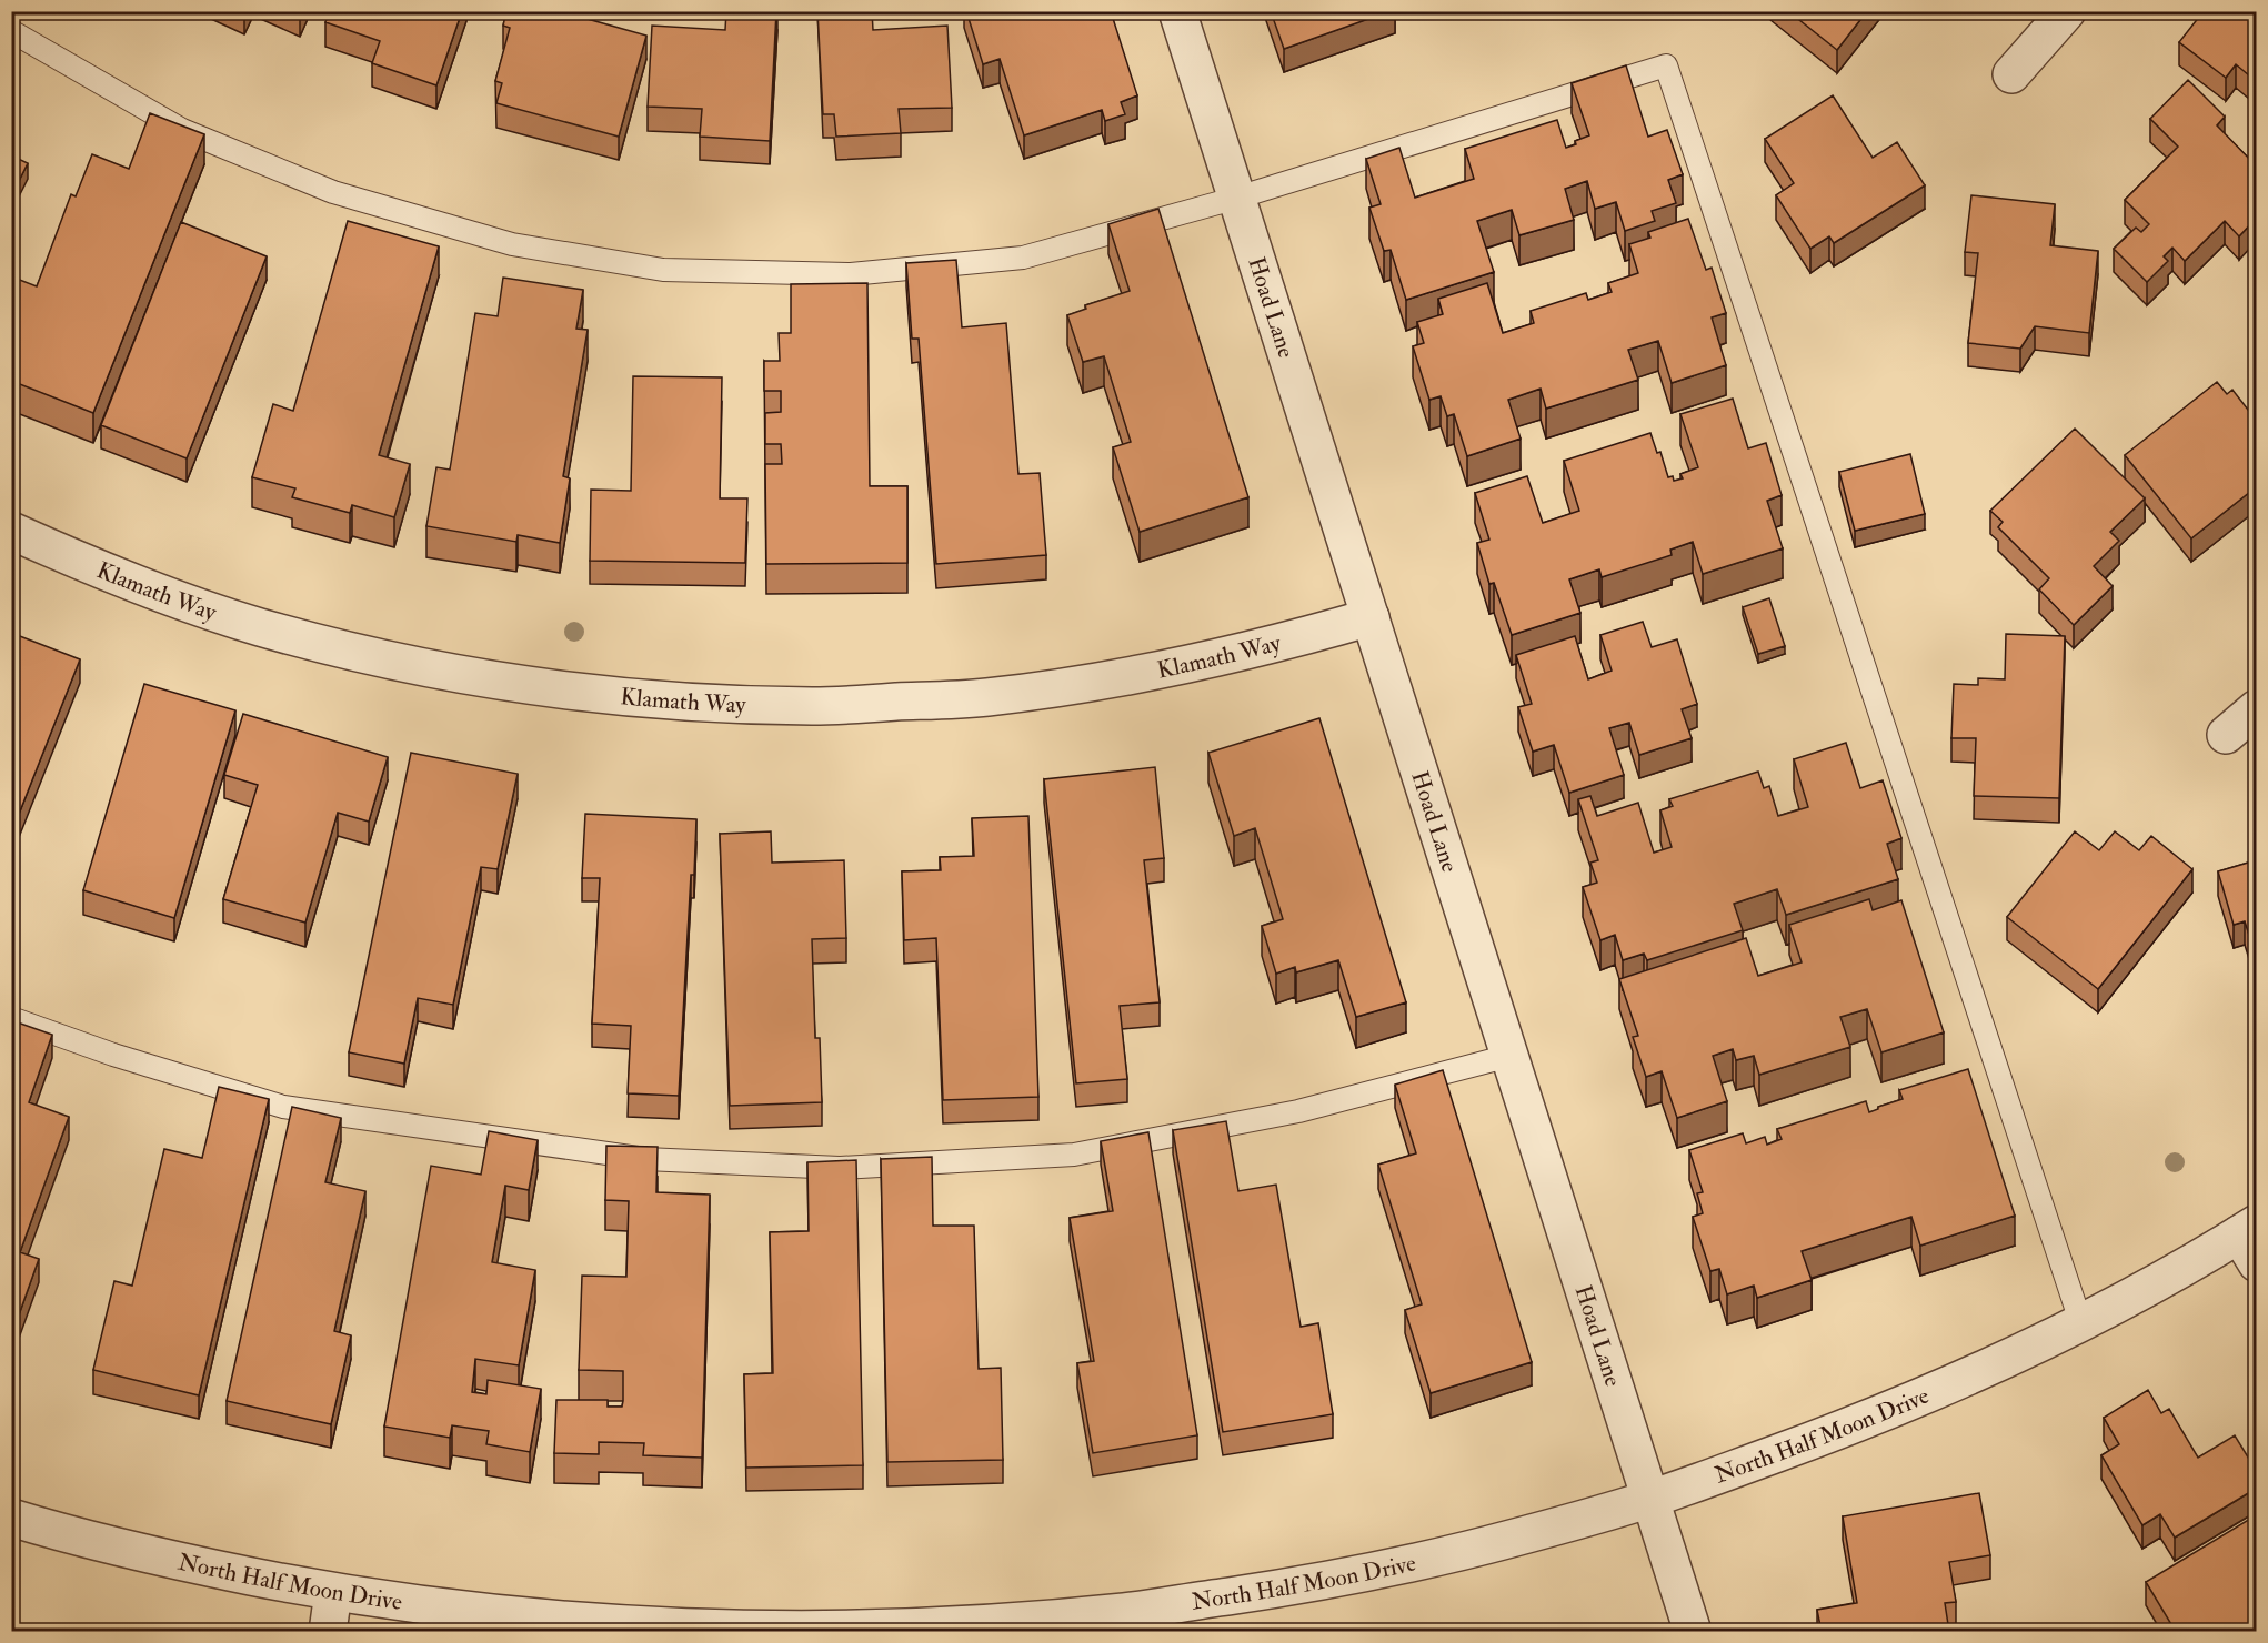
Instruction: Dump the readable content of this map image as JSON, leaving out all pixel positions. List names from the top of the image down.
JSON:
{
  "streets": {
    "street": ["Hoad Lane", "Klamath Way", "North Half Moon Drive"]
  },
  "crossings": [
    ["Hoad Lane", "Klamath Way"],
    ["Hoad Lane", "North Half Moon Drive"]
  ]
}
